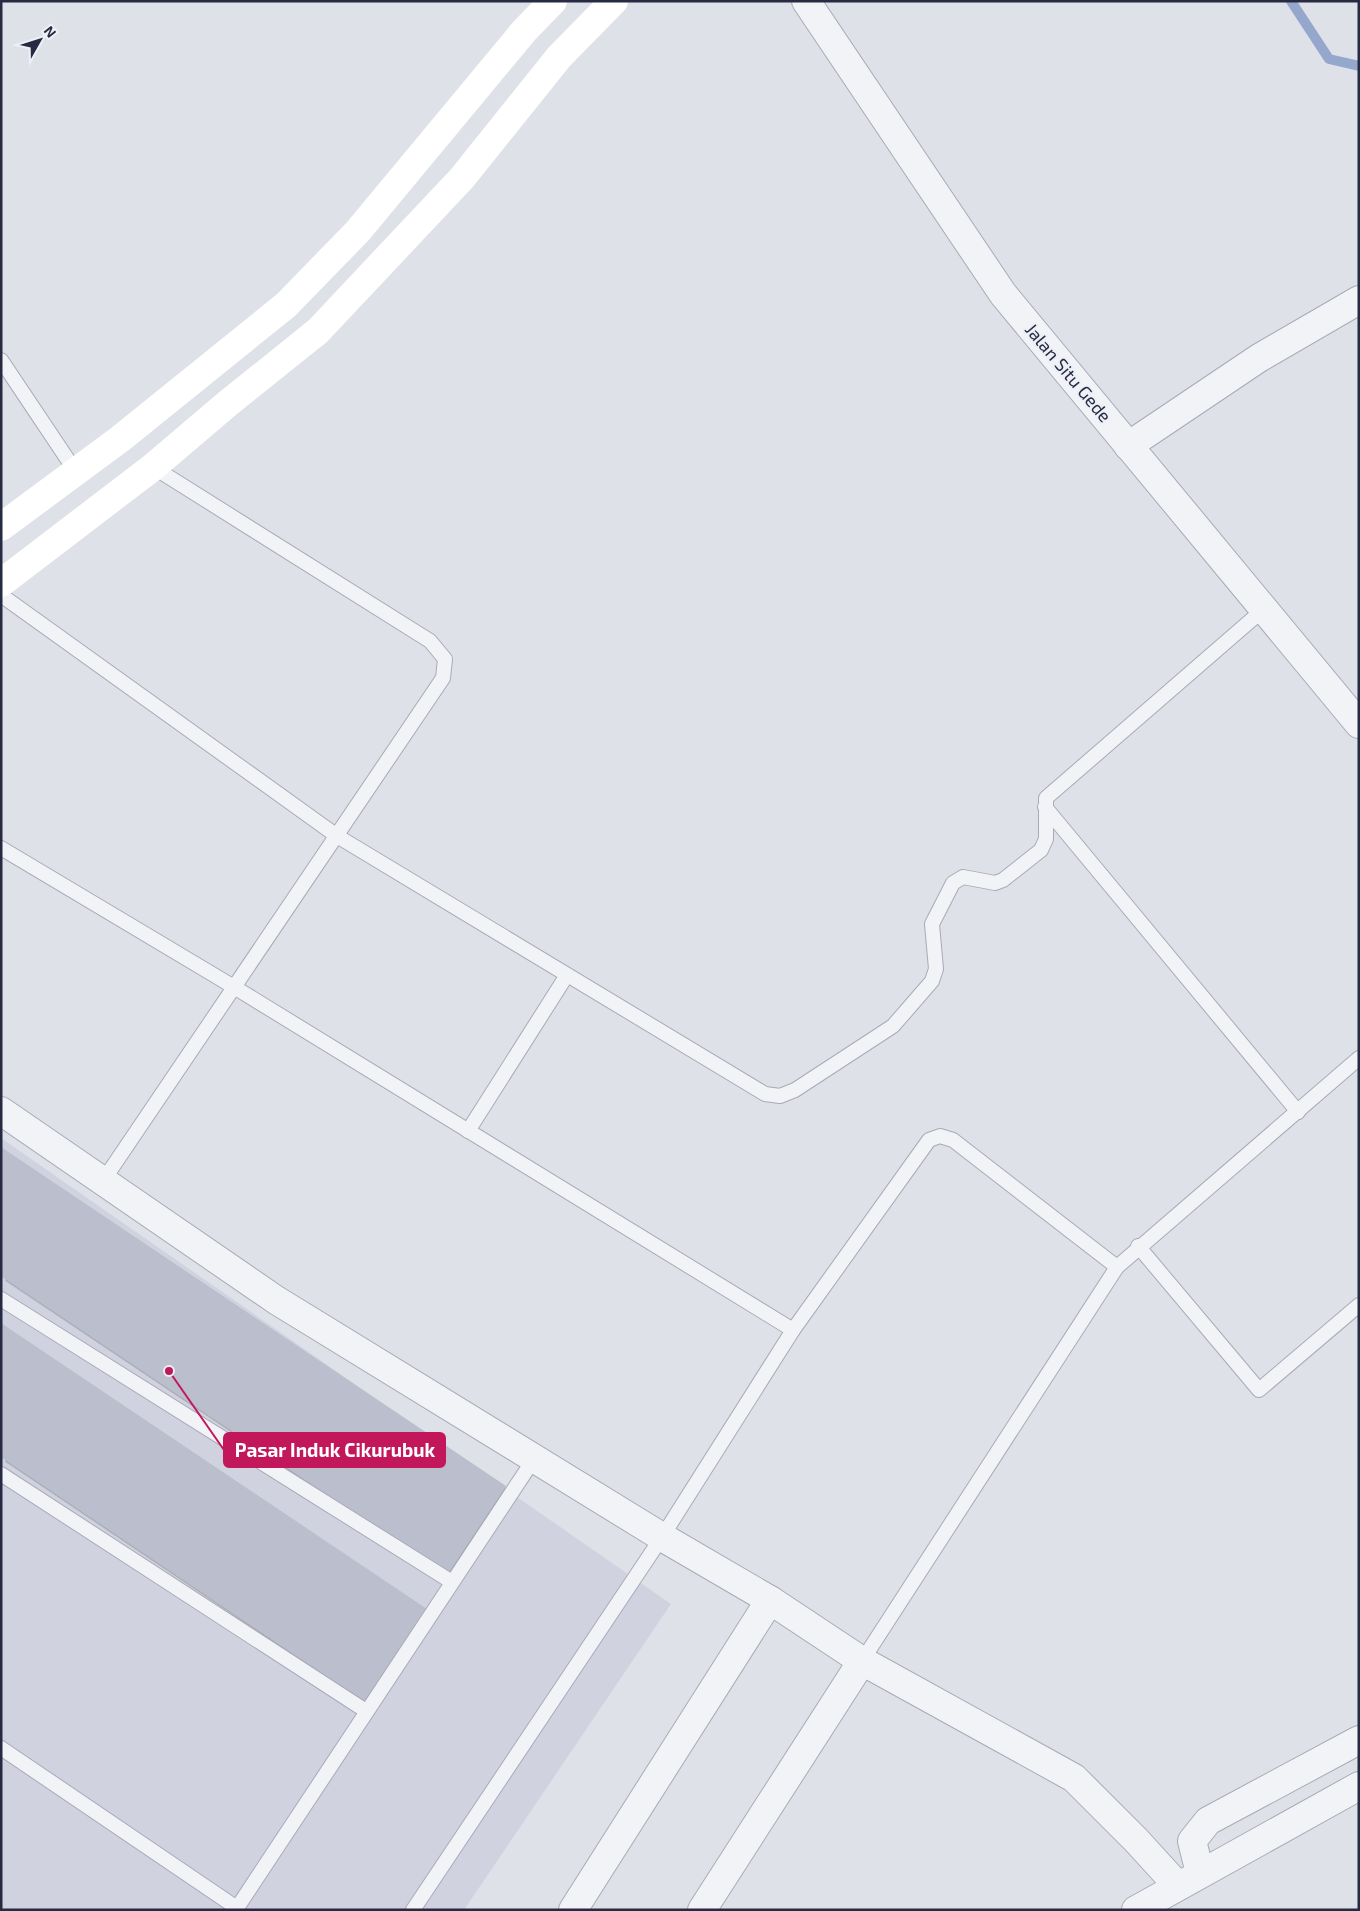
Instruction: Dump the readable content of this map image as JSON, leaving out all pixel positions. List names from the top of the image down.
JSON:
{
  "streets": {
    "street": ["Jalan Situ Gede"]
  },
  "places": ["Pasar Induk Cikurubuk"],
  "north": "top right"
}
